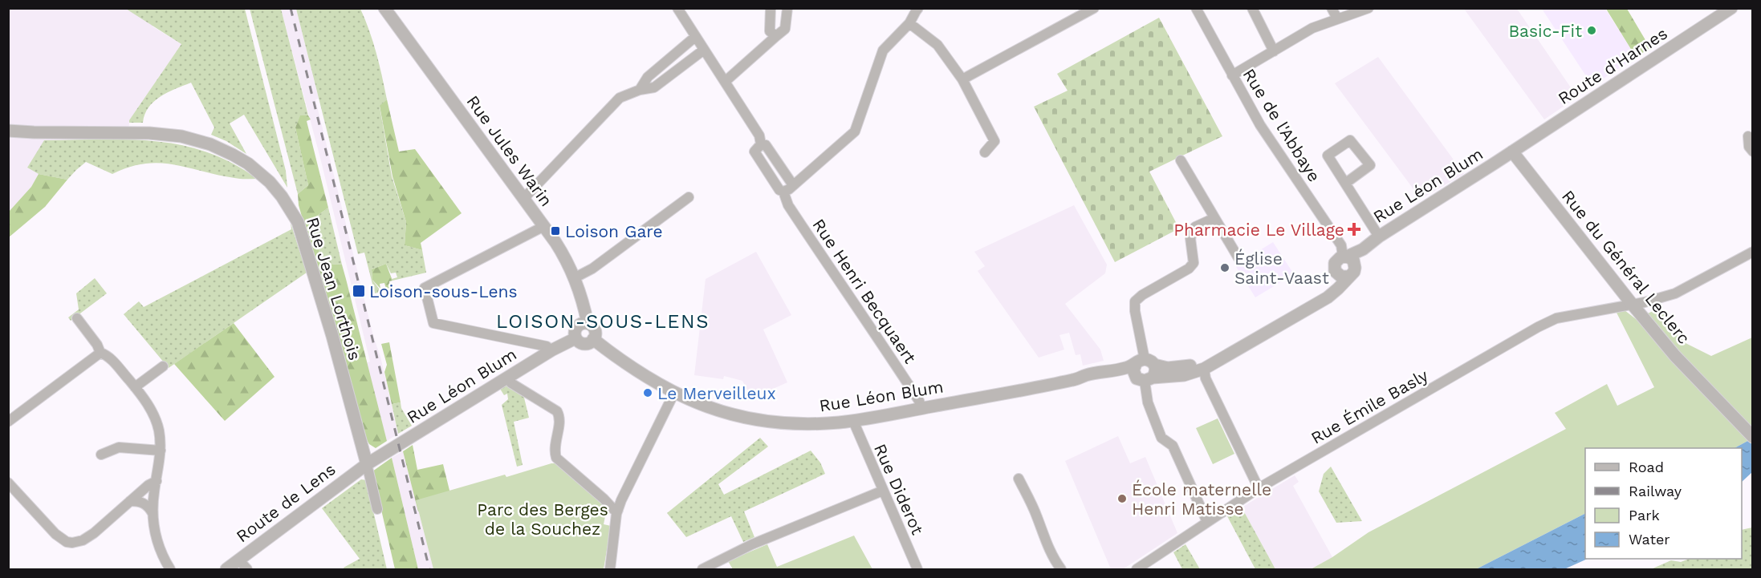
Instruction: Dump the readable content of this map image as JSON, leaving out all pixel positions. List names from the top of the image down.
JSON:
{
  "streets": {
    "street": [
      "Route d'Harnes",
      "Rue de l'Abbaye",
      "Rue Jules Warin",
      "Rue Léon Blum",
      "Rue du Général Leclerc",
      "Rue Jean Lorthois",
      "Rue Henri Becquaert",
      "Rue Émile Basly",
      "Rue Diderot",
      "Route de Lens"
    ]
  },
  "crossings": [
    ["Route d'Harnes", "Rue Léon Blum"],
    ["Route d'Harnes", "Rue du Général Leclerc"],
    ["Rue de l'Abbaye", "Rue Léon Blum"],
    ["Rue Jules Warin", "Rue Léon Blum"],
    ["Rue Léon Blum", "Rue du Général Leclerc"],
    ["Rue Léon Blum", "Rue Jean Lorthois"],
    ["Rue Léon Blum", "Rue Henri Becquaert"],
    ["Rue Léon Blum", "Rue Diderot"],
    ["Rue Léon Blum", "Route de Lens"],
    ["Rue du Général Leclerc", "Rue Émile Basly"],
    ["Rue Jean Lorthois", "Route de Lens"]
  ],
  "districts": ["LOISON-SOUS-LENS"],
  "parks": ["Parc des Berges de la Souchez"],
  "places": {
    "other": [
      "Basic-Fit",
      "Église Saint-Vaast",
      "Le Merveilleux",
      "École maternelle Henri Matisse"
    ],
    "health": ["Pharmacie Le Village"],
    "transit": ["Loison Gare", "Loison-sous-Lens"]
  },
  "legend": [
    "Road",
    "Railway",
    "Park",
    "Water"
  ]
}
